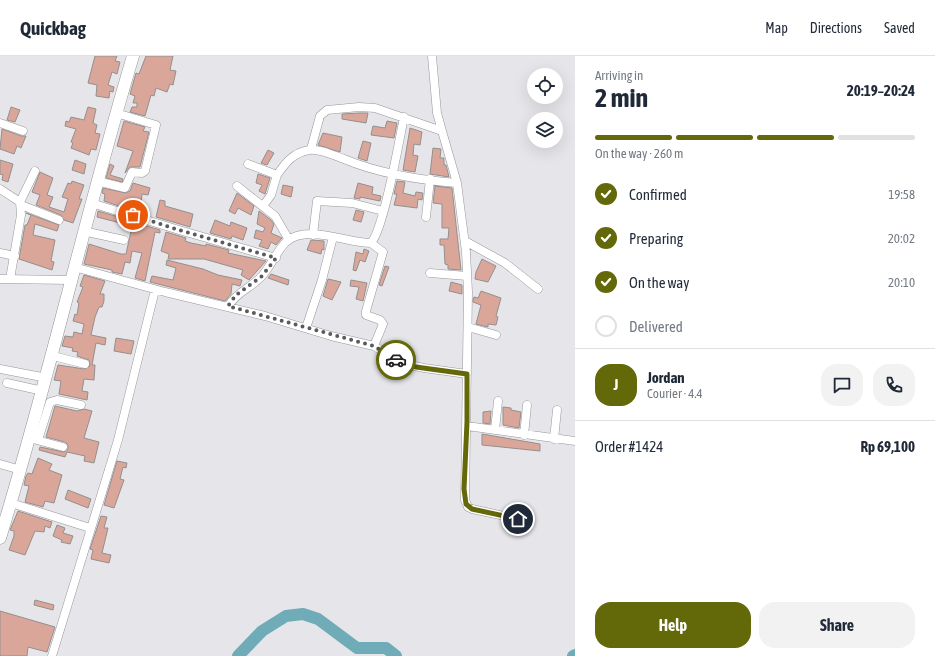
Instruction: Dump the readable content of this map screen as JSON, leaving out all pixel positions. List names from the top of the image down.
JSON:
{
  "page": {
    "header": "Quickbag",
    "nav": ["Map", "Directions", "Saved"],
    "heading": ["2 min", "Arriving in", "20:19–20:24"],
    "panel": [
      "Jordan",
      "Courier · 4.4",
      "Order #1424",
      "Rp 69,100"
    ],
    "bar": "On the way · 260 m",
    "list": [
      ["Confirmed", "19:58"],
      ["Preparing", "20:02"],
      ["On the way", "20:10"],
      "Delivered"
    ],
    "round": "J",
    "buttons": ["Help", "Share"]
  }
}
